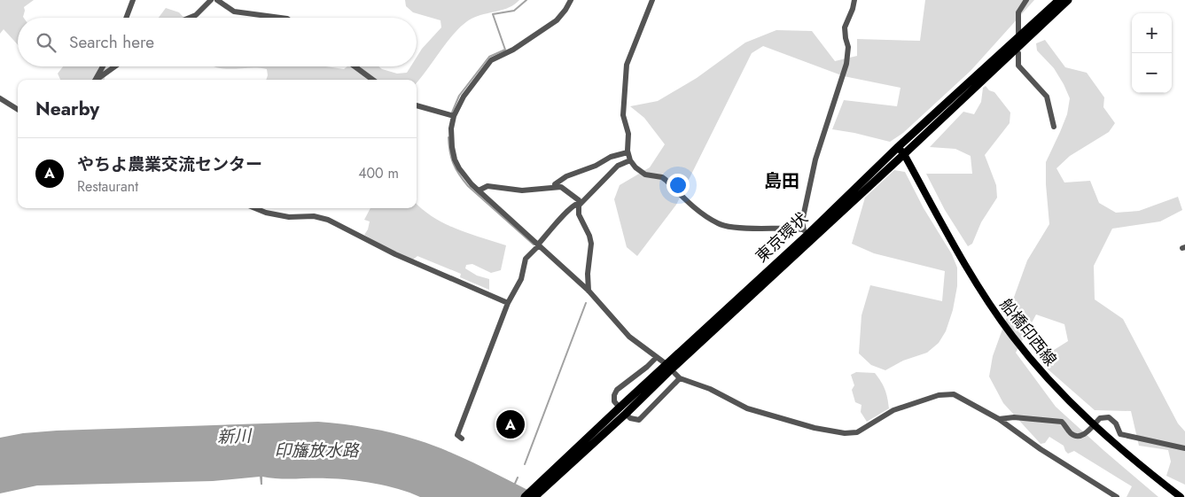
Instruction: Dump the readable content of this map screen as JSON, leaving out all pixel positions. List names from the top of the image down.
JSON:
{
  "streets": {
    "highway": ["東京環状"],
    "main road": ["船橋印西線"]
  },
  "crossings": [
    ["東京環状", "船橋印西線"]
  ],
  "districts": ["島田"],
  "water": ["新川", "印旛放水路"],
  "page": {
    "map_buttons": ["+", "−"],
    "search": "Search here",
    "heading": "Nearby",
    "list": [
      {
        "mark": "A",
        "name": "やちよ農業交流センター",
        "note": "Restaurant",
        "value": "400 m"
      }
    ],
    "pins": "A"
  }
}
